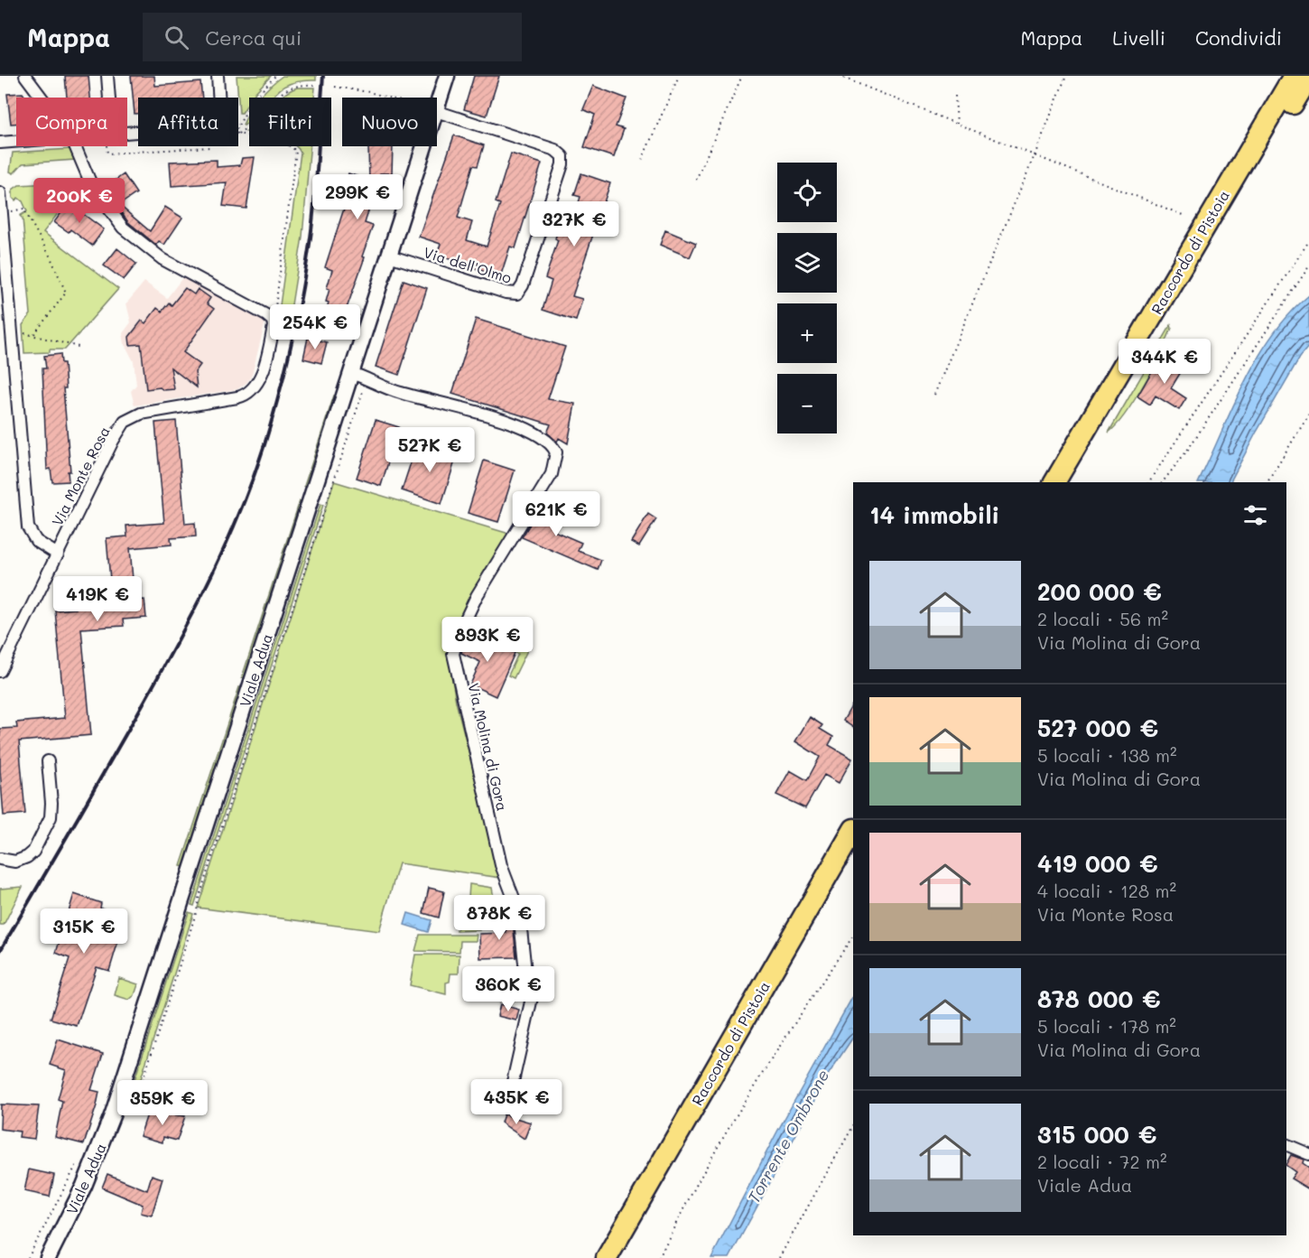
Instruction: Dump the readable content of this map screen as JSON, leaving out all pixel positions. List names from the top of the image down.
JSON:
{
  "streets": {
    "highway": ["Raccordo di Pistoia"],
    "main road": ["Viale Adua"],
    "street": ["Via dell'Olmo", "Via Monte Rosa", "Via Molina di Gora"]
  },
  "crossings": [
    ["Via dell'Olmo", "Viale Adua"],
    ["Viale Adua", "Via Molina di Gora"]
  ],
  "water": ["Torrente Ombrone"],
  "page": {
    "header": "Mappa",
    "search": "Cerca qui",
    "nav": ["Mappa", "Livelli", "Condividi"],
    "chip": [
      "Compra",
      "Affitta",
      "Filtri",
      "Nuovo"
    ],
    "map_buttons": ["+", "−"],
    "price": [
      "299K €",
      "200K €",
      "327K €",
      "254K €",
      "344K €",
      "527K €",
      "621K €",
      "419K €",
      "893K €",
      "878K €",
      "315K €",
      "360K €",
      "435K €",
      "359K €"
    ],
    "heading": "14 immobili",
    "list": [
      {
        "name": "200 000 €",
        "note": "2 locali · 56 m² · Via Molina di Gora"
      },
      {
        "name": "527 000 €",
        "note": "5 locali · 138 m² · Via Molina di Gora"
      },
      {
        "name": "419 000 €",
        "note": "4 locali · 128 m² · Via Monte Rosa"
      },
      {
        "name": "878 000 €",
        "note": "5 locali · 178 m² · Via Molina di Gora"
      },
      {
        "name": "315 000 €",
        "note": "2 locali · 72 m² · Viale Adua"
      }
    ]
  }
}
